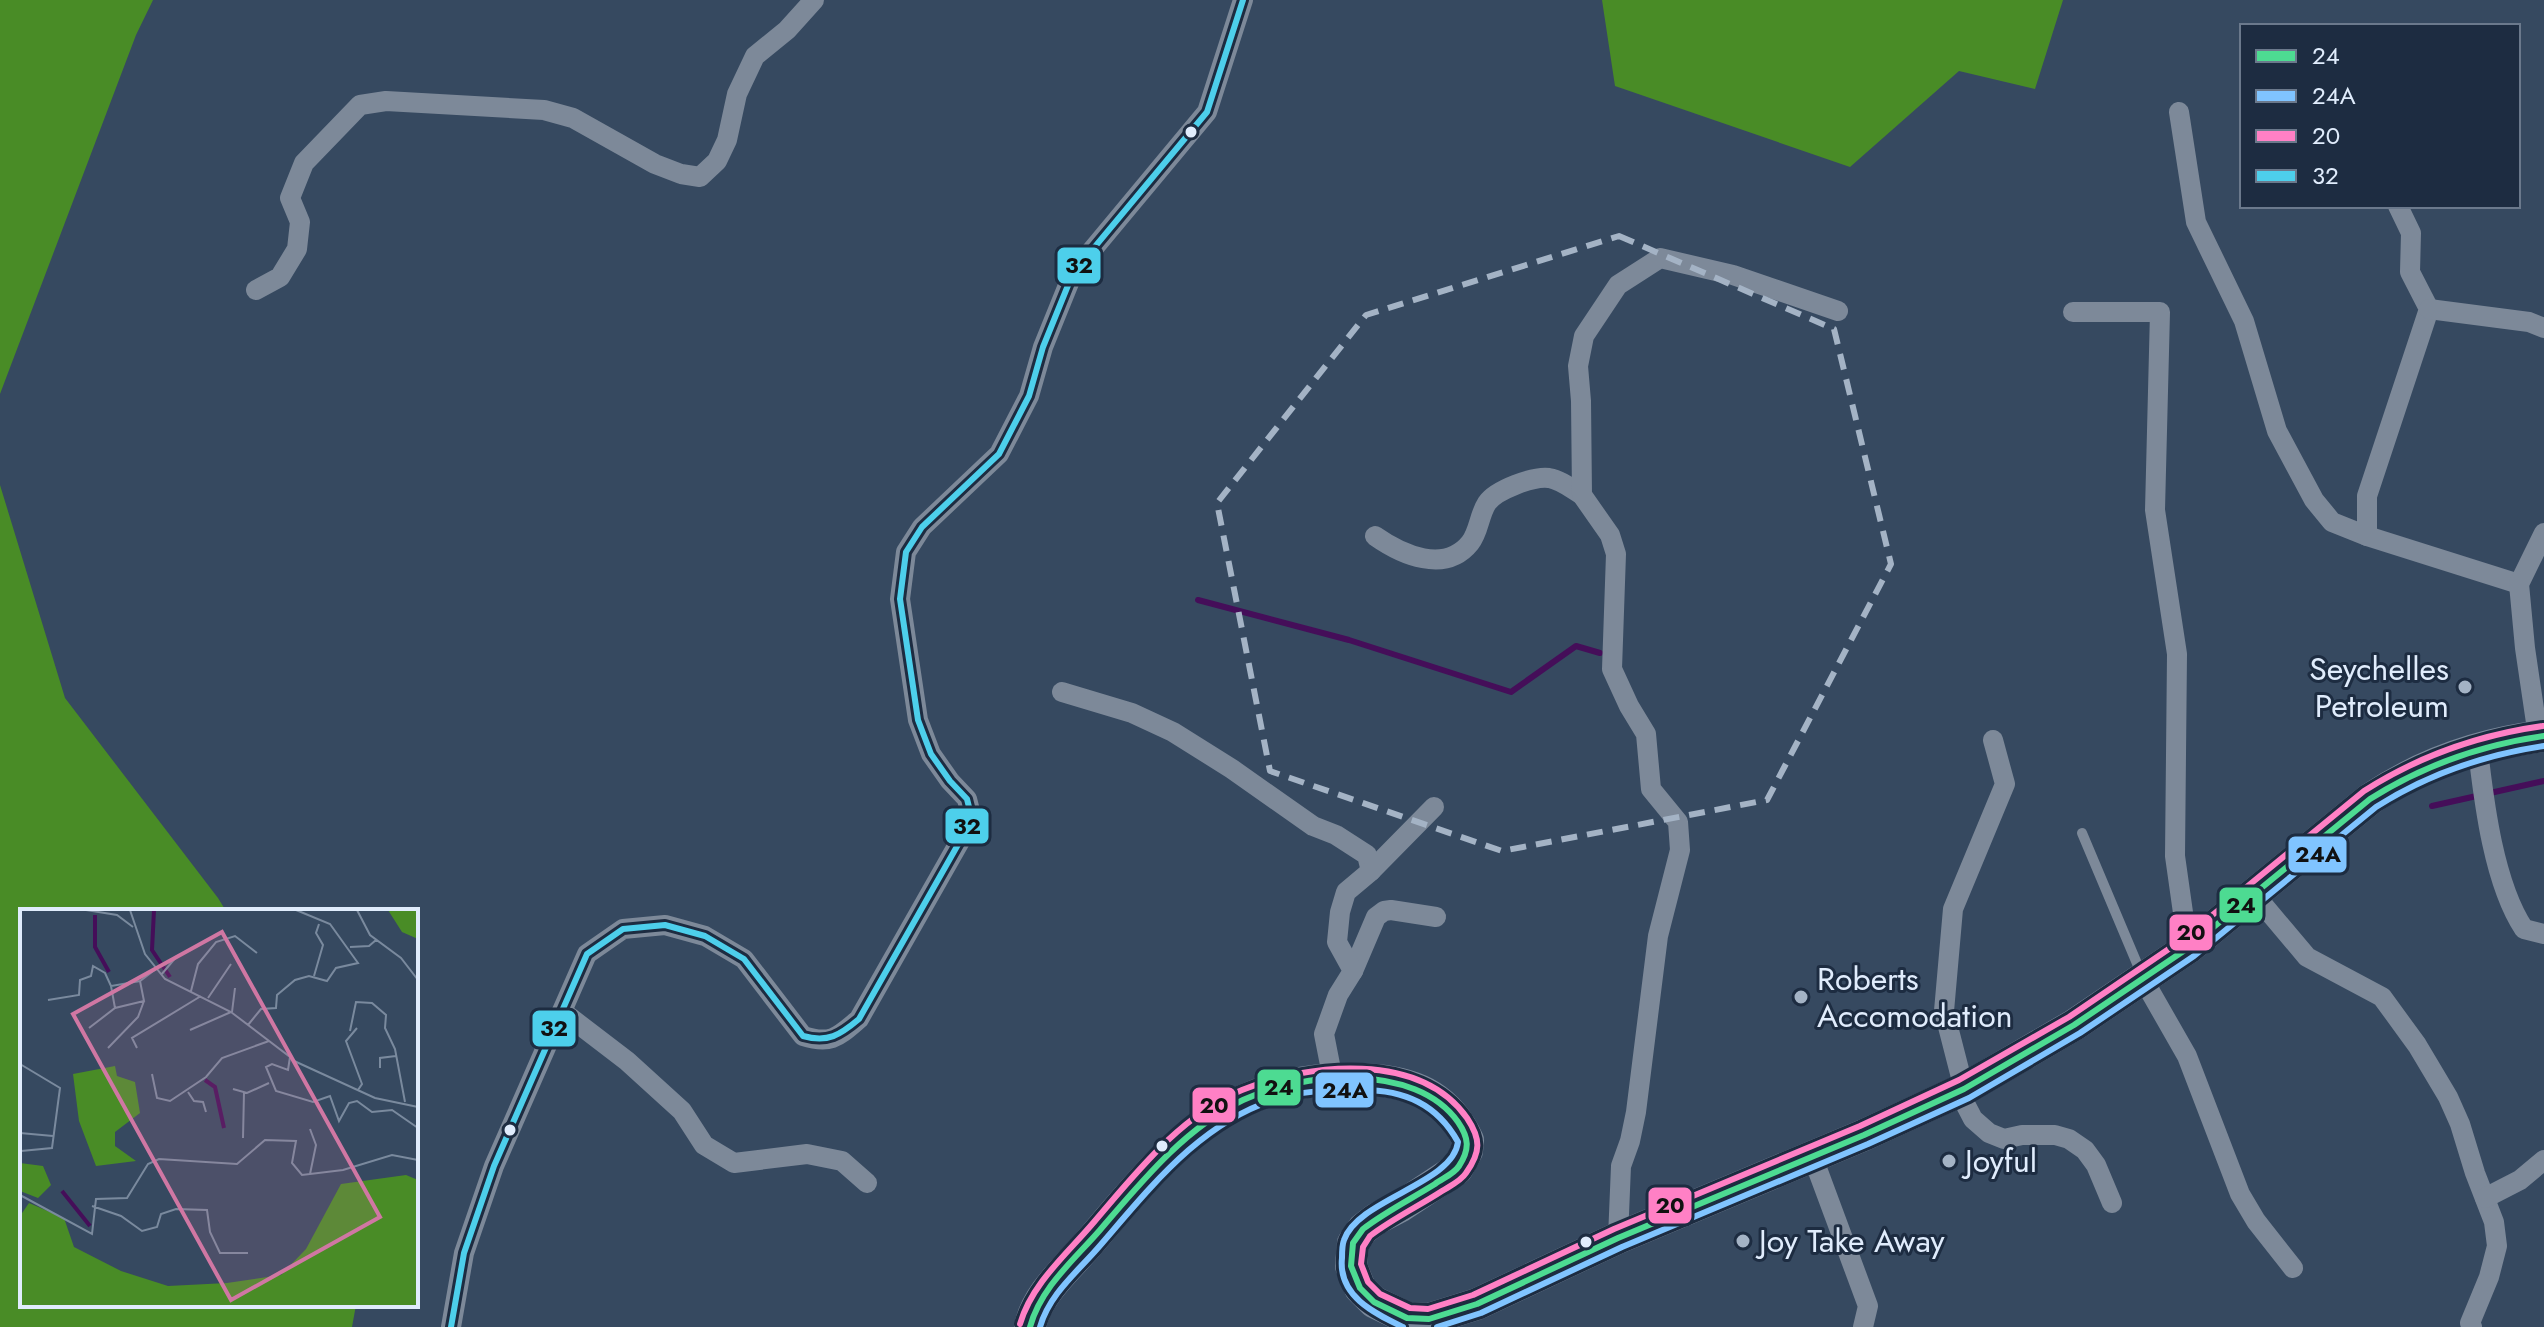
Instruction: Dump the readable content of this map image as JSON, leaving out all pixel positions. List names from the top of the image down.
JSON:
{
  "places": [
    "Seychelles Petroleum",
    "Roberts Accomodation",
    "Joyful",
    "Joy Take Away"
  ],
  "lines": [
    "transit line 32",
    "transit line 20",
    "transit line 24",
    "transit line 24A"
  ],
  "legend": [
    "24",
    "24A",
    "20",
    "32"
  ]
}
